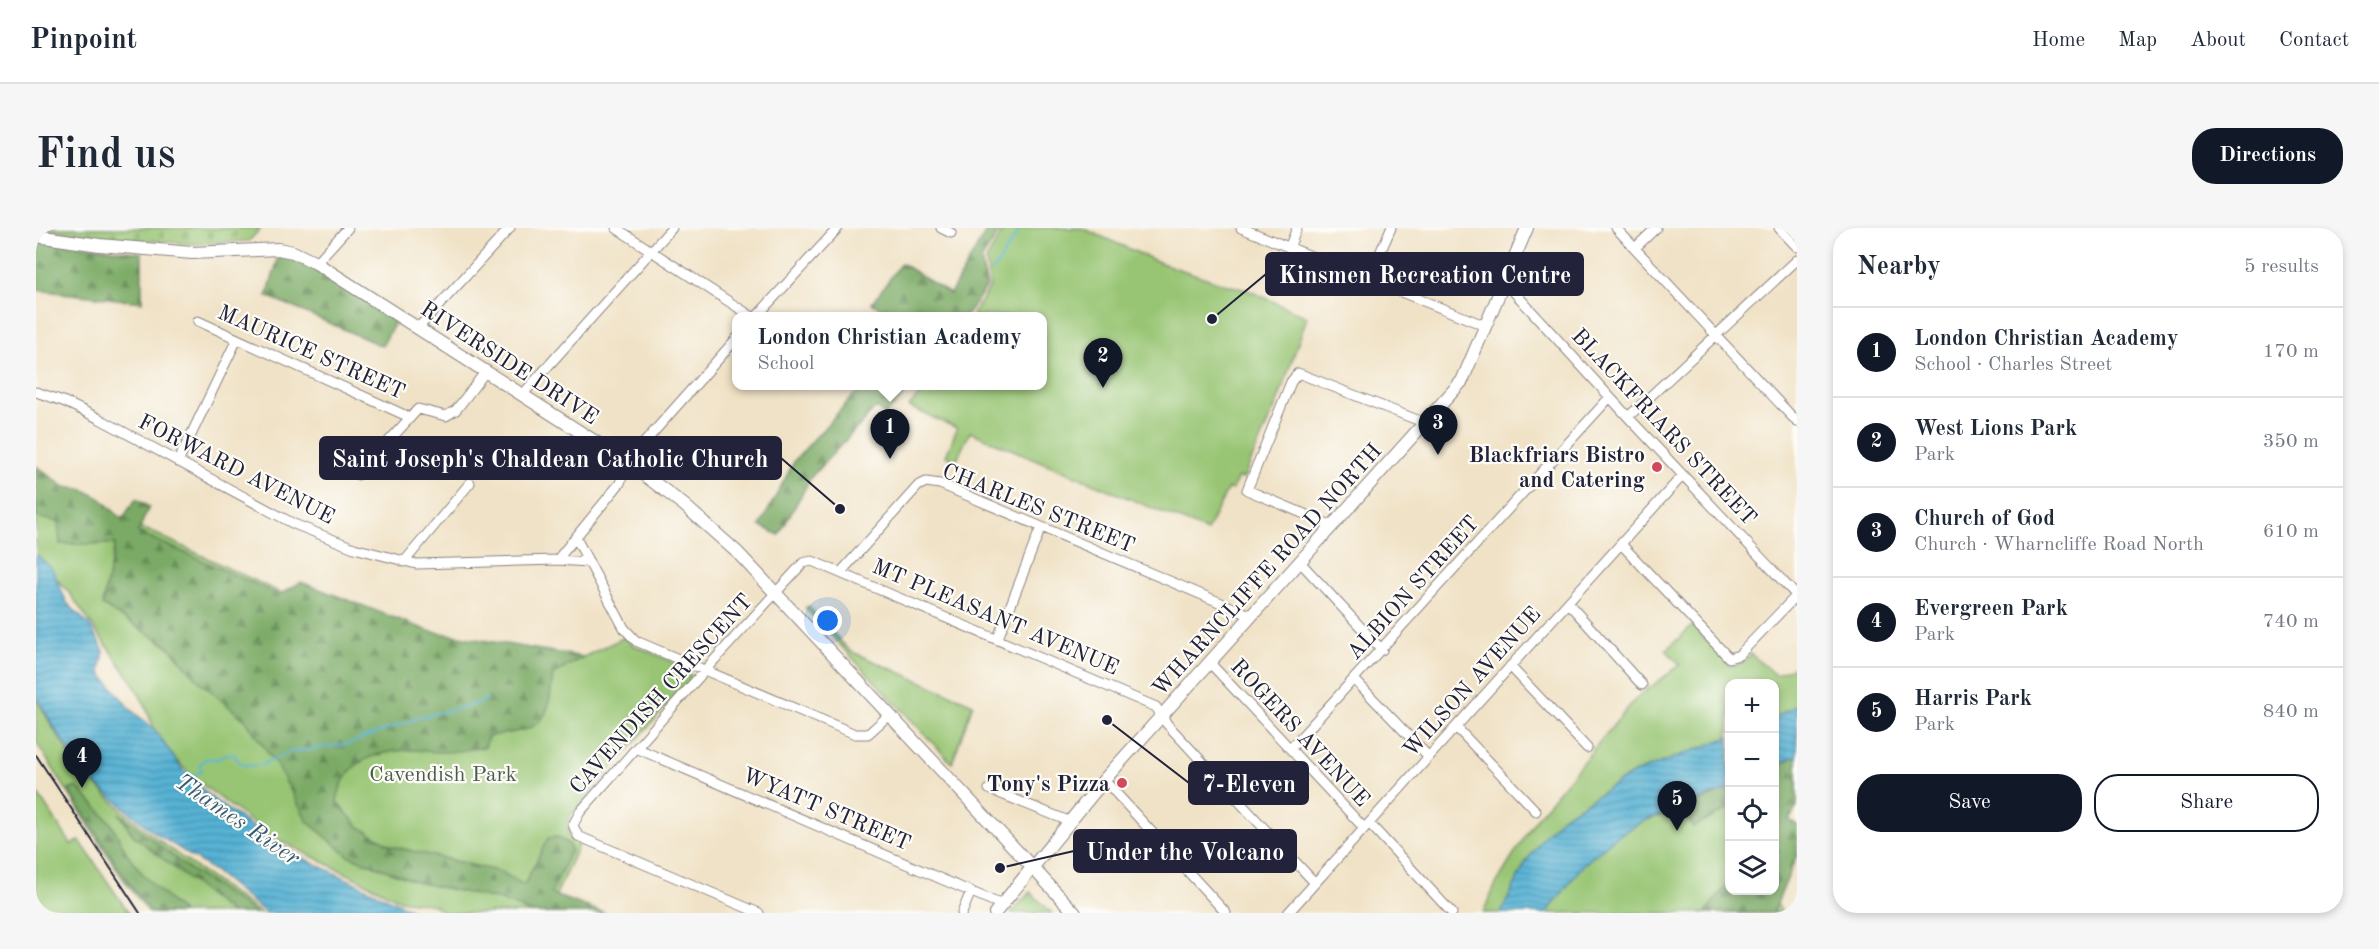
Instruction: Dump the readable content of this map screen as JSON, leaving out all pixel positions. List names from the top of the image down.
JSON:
{
  "streets": {
    "main road": ["RIVERSIDE DRIVE", "WHARNCLIFFE ROAD NORTH"],
    "street": [
      "MAURICE STREET",
      "BLACKFRIARS STREET",
      "FORWARD AVENUE",
      "CHARLES STREET",
      "ALBION STREET",
      "MT PLEASANT AVENUE",
      "WILSON AVENUE",
      "CAVENDISH CRESCENT",
      "ROGERS AVENUE",
      "WYATT STREET"
    ]
  },
  "crossings": [
    ["RIVERSIDE DRIVE", "WHARNCLIFFE ROAD NORTH"],
    ["RIVERSIDE DRIVE", "MT PLEASANT AVENUE"],
    ["RIVERSIDE DRIVE", "CAVENDISH CRESCENT"],
    ["BLACKFRIARS STREET", "WHARNCLIFFE ROAD NORTH"],
    ["BLACKFRIARS STREET", "ALBION STREET"],
    ["BLACKFRIARS STREET", "WILSON AVENUE"],
    ["CHARLES STREET", "WHARNCLIFFE ROAD NORTH"],
    ["CHARLES STREET", "MT PLEASANT AVENUE"],
    ["WHARNCLIFFE ROAD NORTH", "MT PLEASANT AVENUE"],
    ["WHARNCLIFFE ROAD NORTH", "ROGERS AVENUE"],
    ["WHARNCLIFFE ROAD NORTH", "WYATT STREET"],
    ["ALBION STREET", "ROGERS AVENUE"],
    ["MT PLEASANT AVENUE", "WILSON AVENUE"],
    ["MT PLEASANT AVENUE", "CAVENDISH CRESCENT"],
    ["WILSON AVENUE", "ROGERS AVENUE"],
    ["CAVENDISH CRESCENT", "WYATT STREET"]
  ],
  "water": ["Thames River"],
  "parks": ["Cavendish Park"],
  "places": [
    "Kinsmen Recreation Centre",
    "Blackfriars Bistro and Catering",
    "Saint Joseph's Chaldean Catholic Church",
    "7-Eleven",
    "Tony's Pizza",
    "Under the Volcano"
  ],
  "page": {
    "header": "Pinpoint",
    "nav": [
      "Home",
      "Map",
      "About",
      "Contact"
    ],
    "buttons": [
      "Directions",
      ["Save", "Share"]
    ],
    "title": "Find us",
    "heading": ["Nearby", "5 results"],
    "list": [
      {
        "mark": "1",
        "name": "London Christian Academy",
        "note": "School · Charles Street",
        "value": "170 m"
      },
      {
        "mark": "2",
        "name": "West Lions Park",
        "note": "Park",
        "value": "350 m"
      },
      {
        "mark": "3",
        "name": "Church of God",
        "note": "Church · Wharncliffe Road North",
        "value": "610 m"
      },
      {
        "mark": "4",
        "name": "Evergreen Park",
        "note": "Park",
        "value": "740 m"
      },
      {
        "mark": "5",
        "name": "Harris Park",
        "note": "Park",
        "value": "840 m"
      }
    ],
    "popup": ["London Christian Academy", "School"],
    "pins": [
      "2",
      "3",
      "1",
      "4",
      "5"
    ],
    "map_buttons": ["+", "−"]
  }
}
